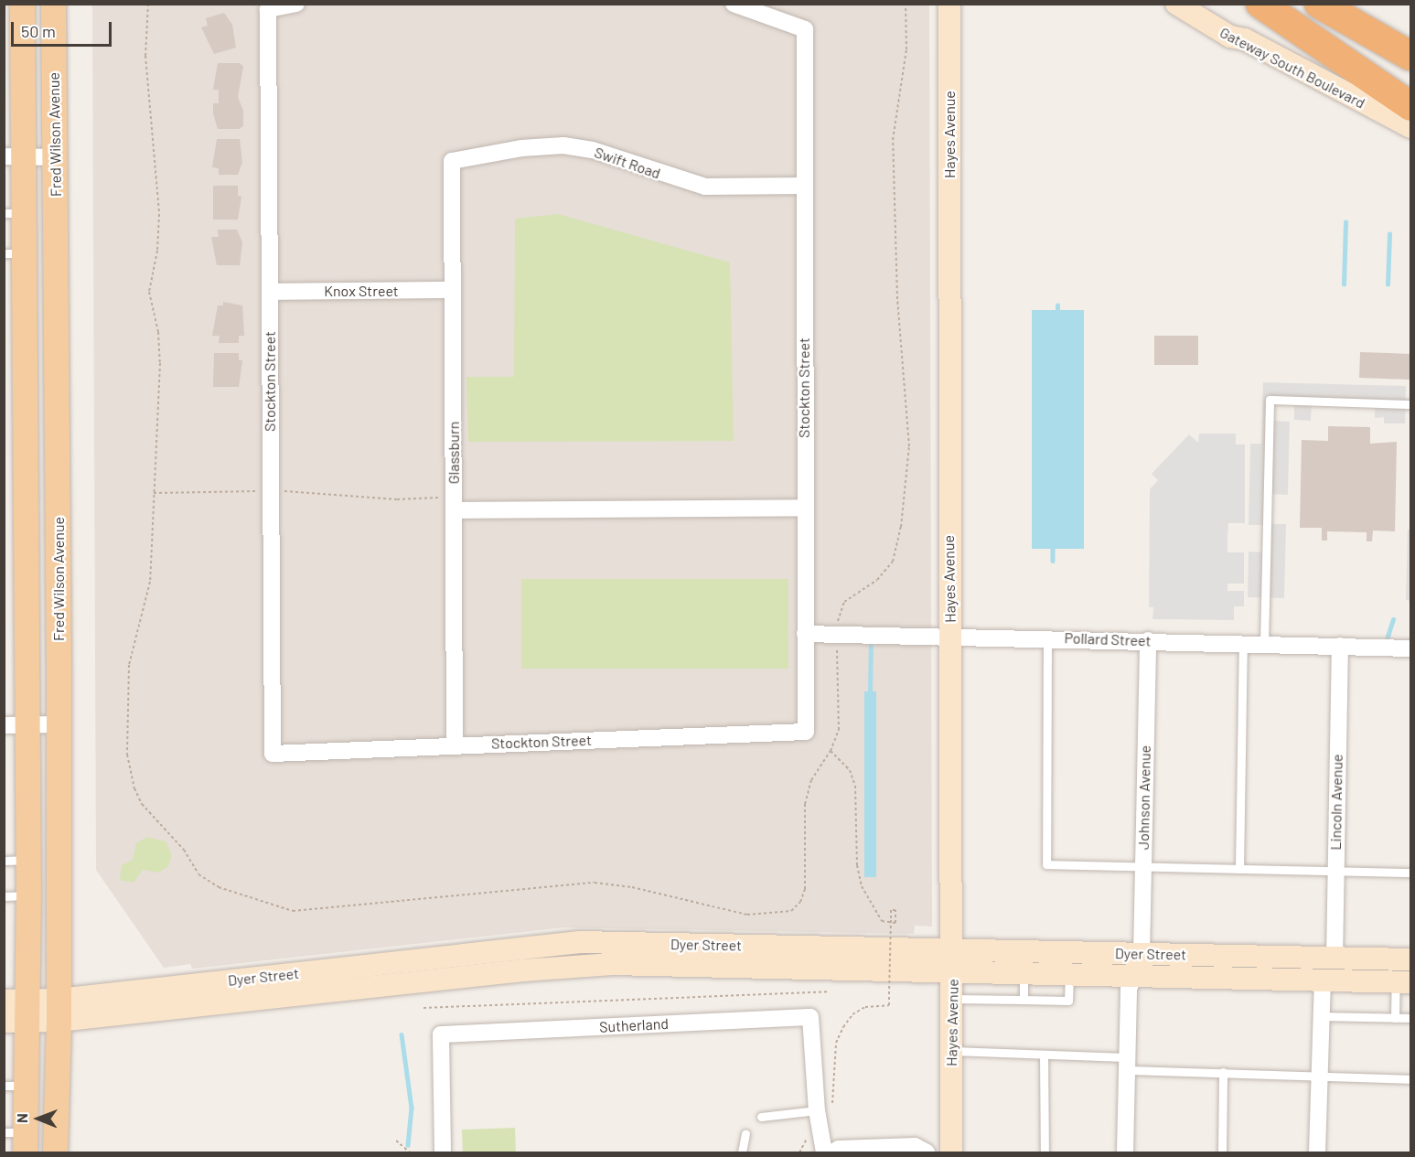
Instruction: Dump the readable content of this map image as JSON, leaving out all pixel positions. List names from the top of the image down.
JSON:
{
  "streets": {
    "main road": [
      "Gateway South Boulevard",
      "Fred Wilson Avenue",
      "Hayes Avenue",
      "Dyer Street"
    ],
    "street": [
      "Swift Road",
      "Knox Street",
      "Stockton Street",
      "Glassburn",
      "Pollard Street",
      "Johnson Avenue",
      "Lincoln Avenue",
      "Sutherland"
    ]
  },
  "crossings": [
    ["Fred Wilson Avenue", "Dyer Street"],
    ["Hayes Avenue", "Pollard Street"],
    ["Hayes Avenue", "Dyer Street"],
    ["Swift Road", "Stockton Street"],
    ["Swift Road", "Glassburn"],
    ["Knox Street", "Stockton Street"],
    ["Knox Street", "Glassburn"],
    ["Stockton Street", "Glassburn"],
    ["Stockton Street", "Pollard Street"],
    ["Pollard Street", "Johnson Avenue"],
    ["Pollard Street", "Lincoln Avenue"],
    ["Johnson Avenue", "Dyer Street"],
    ["Lincoln Avenue", "Dyer Street"]
  ],
  "scale_bar": "50 m",
  "north": "left"
}
